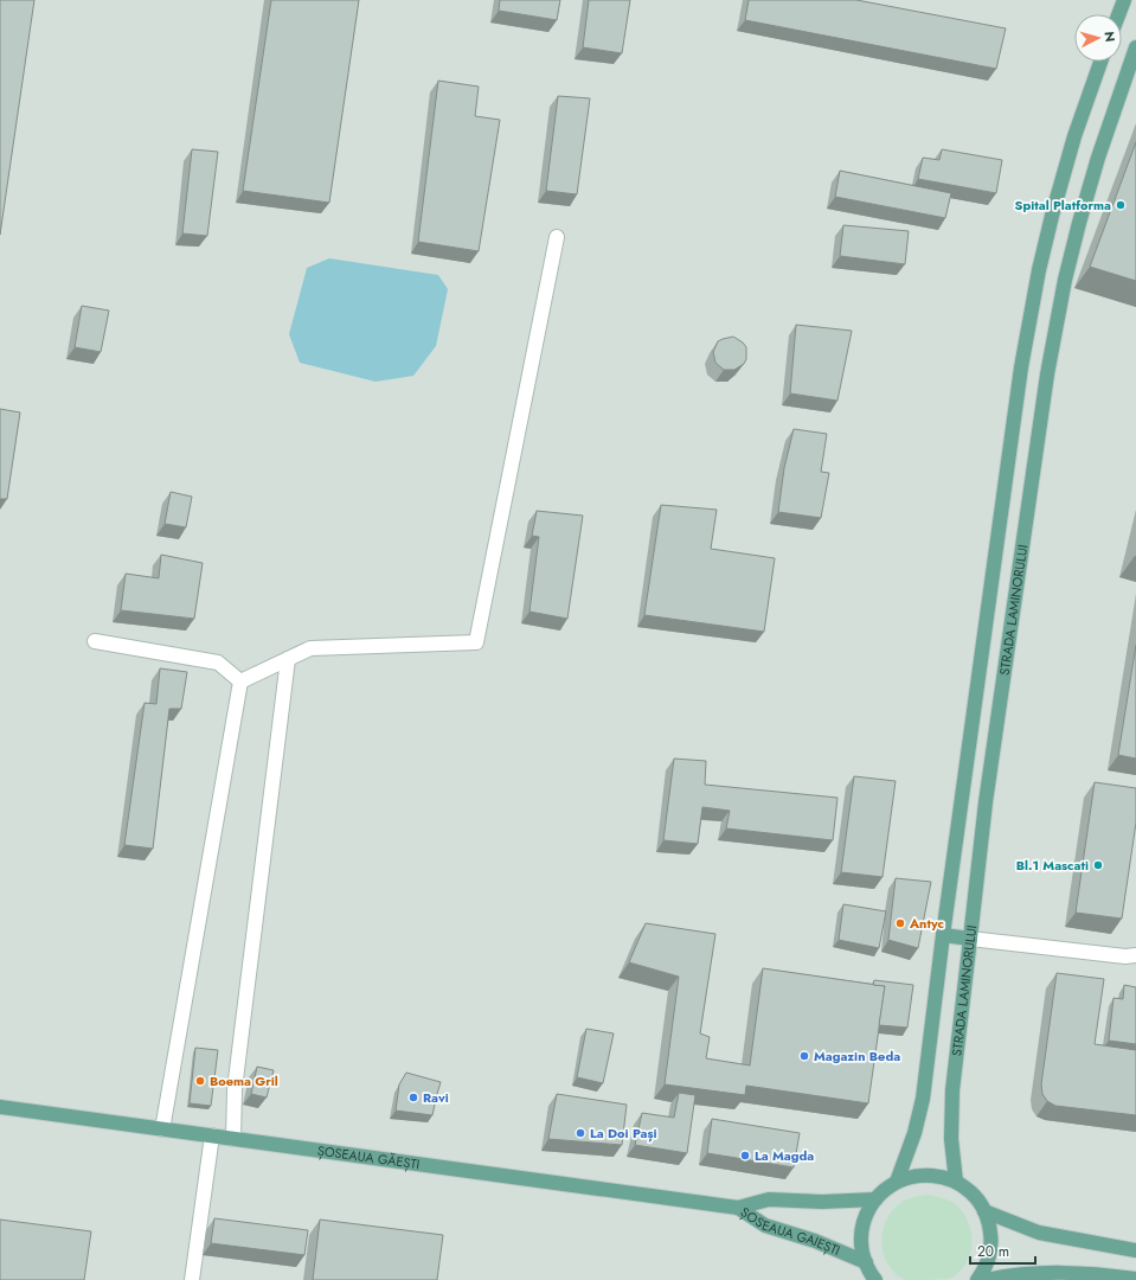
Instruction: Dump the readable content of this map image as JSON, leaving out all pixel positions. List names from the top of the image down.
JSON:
{
  "streets": {
    "main road": ["STRADA LAMINORULUI", "ȘOSEAUA GĂEȘTI", "ȘOSEAUA GAIEȘTI"]
  },
  "crossings": [
    ["ȘOSEAUA GĂEȘTI", "ȘOSEAUA GAIEȘTI"]
  ],
  "places": [
    "Spital Platforma",
    "Bl.1 Mascati",
    "Antyc",
    "Magazin Beda",
    "Boema Gril",
    "Ravi",
    "La Doi Pași",
    "La Magda"
  ],
  "scale_bar": "20 m",
  "north": "right"
}
